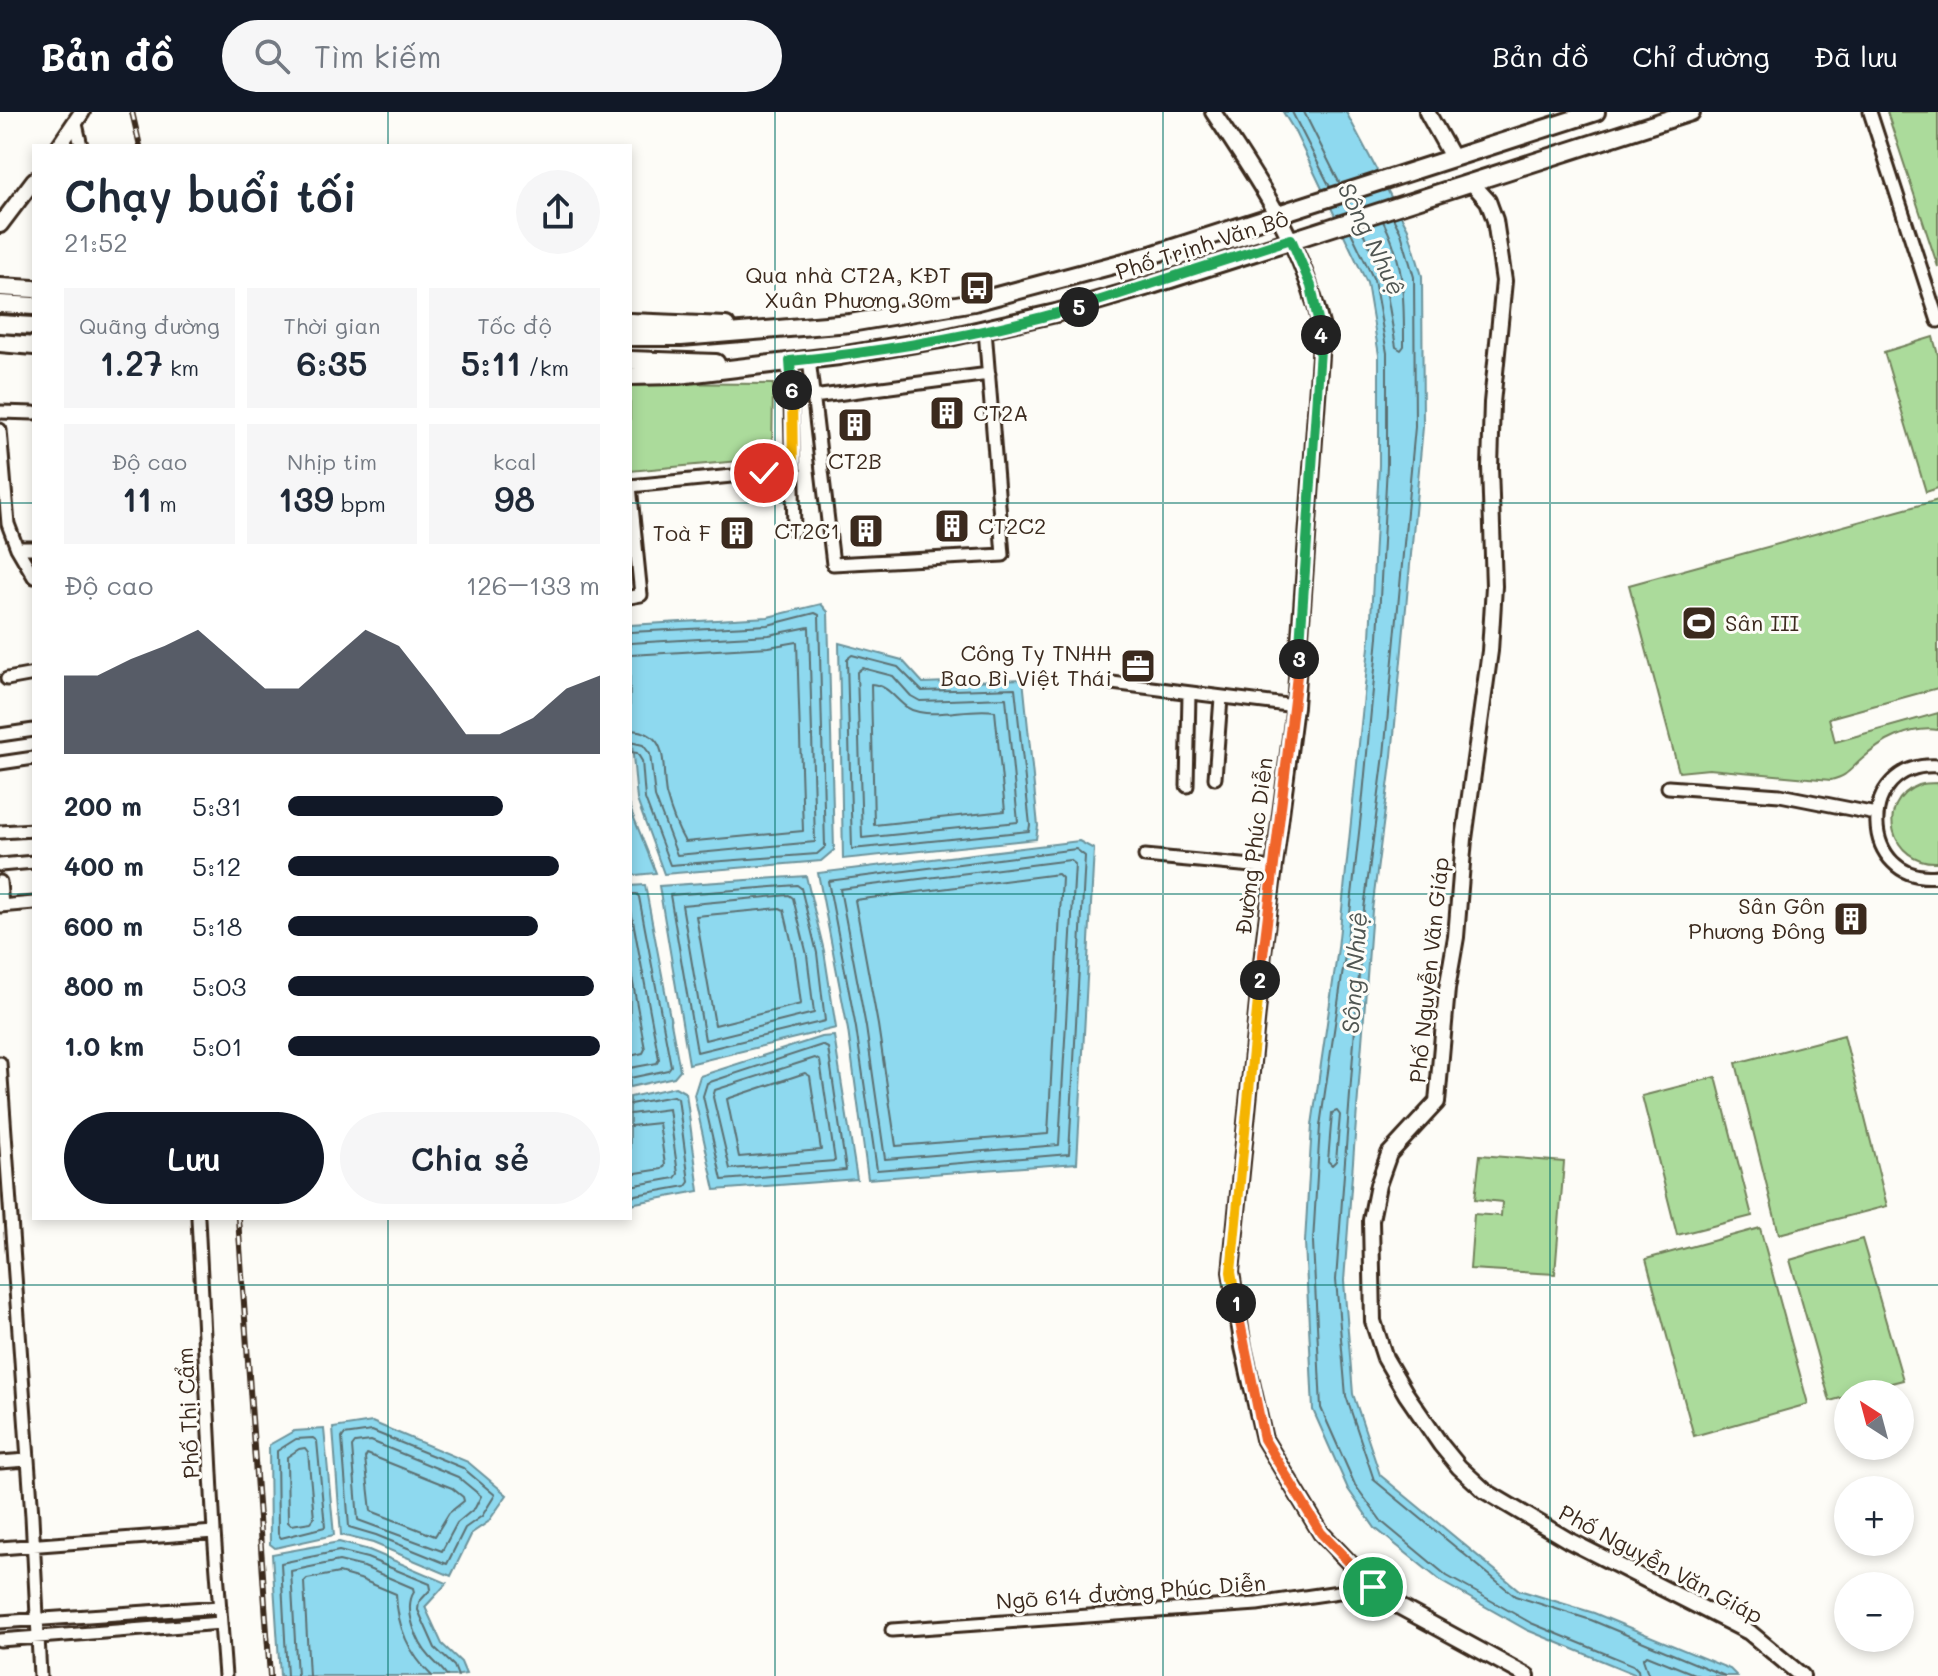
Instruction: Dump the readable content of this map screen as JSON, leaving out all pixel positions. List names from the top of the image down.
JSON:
{
  "streets": {
    "main road": ["Phố Trịnh Văn Bô"],
    "street": [
      "Đường Phúc Diễn",
      "Phố Nguyễn Văn Giáp",
      "Phố Thị Cẩm",
      "Ngõ 614 đường Phúc Diễn"
    ]
  },
  "crossings": [
    ["Phố Trịnh Văn Bô", "Đường Phúc Diễn"],
    ["Phố Trịnh Văn Bô", "Phố Nguyễn Văn Giáp"],
    ["Đường Phúc Diễn", "Ngõ 614 đường Phúc Diễn"]
  ],
  "water": ["Sông Nhuệ"],
  "places": {
    "bus stop": ["Qua nhà CT2A, KĐT Xuân Phương 30m"],
    "building": [
      "CT2A",
      "CT2B",
      "CT2C2",
      "CT2C1",
      "Toà F",
      "Sân Gôn Phương Đông"
    ],
    "sports": ["Sân III"],
    "office": ["Công Ty TNHH Bao Bì Việt Thái"]
  },
  "north": "top left",
  "page": {
    "header": "Bản đồ",
    "search": "Tìm kiếm",
    "nav": ["Bản đồ", "Chỉ đường", "Đã lưu"],
    "heading": ["Chạy buổi tối", "21:52"],
    "stats": [
      ["Quãng đường", "1.27 km"],
      ["Thời gian", "6:35"],
      ["Tốc độ", "5:11 /km"],
      ["Độ cao", "11 m"],
      ["Nhịp tim", "139 bpm"],
      ["kcal", "98"]
    ],
    "pins": [
      "5",
      "4",
      "6",
      "3",
      "2",
      "1"
    ],
    "chart": ["Độ cao", "126–133 m"],
    "list": [
      {
        "name": "200 m",
        "note": "5:31"
      },
      {
        "name": "400 m",
        "note": "5:12"
      },
      {
        "name": "600 m",
        "note": "5:18"
      },
      {
        "name": "800 m",
        "note": "5:03"
      },
      {
        "name": "1.0 km",
        "note": "5:01"
      }
    ],
    "buttons": ["Lưu", "Chia sẻ"],
    "map_buttons": ["+", "−"]
  }
}
